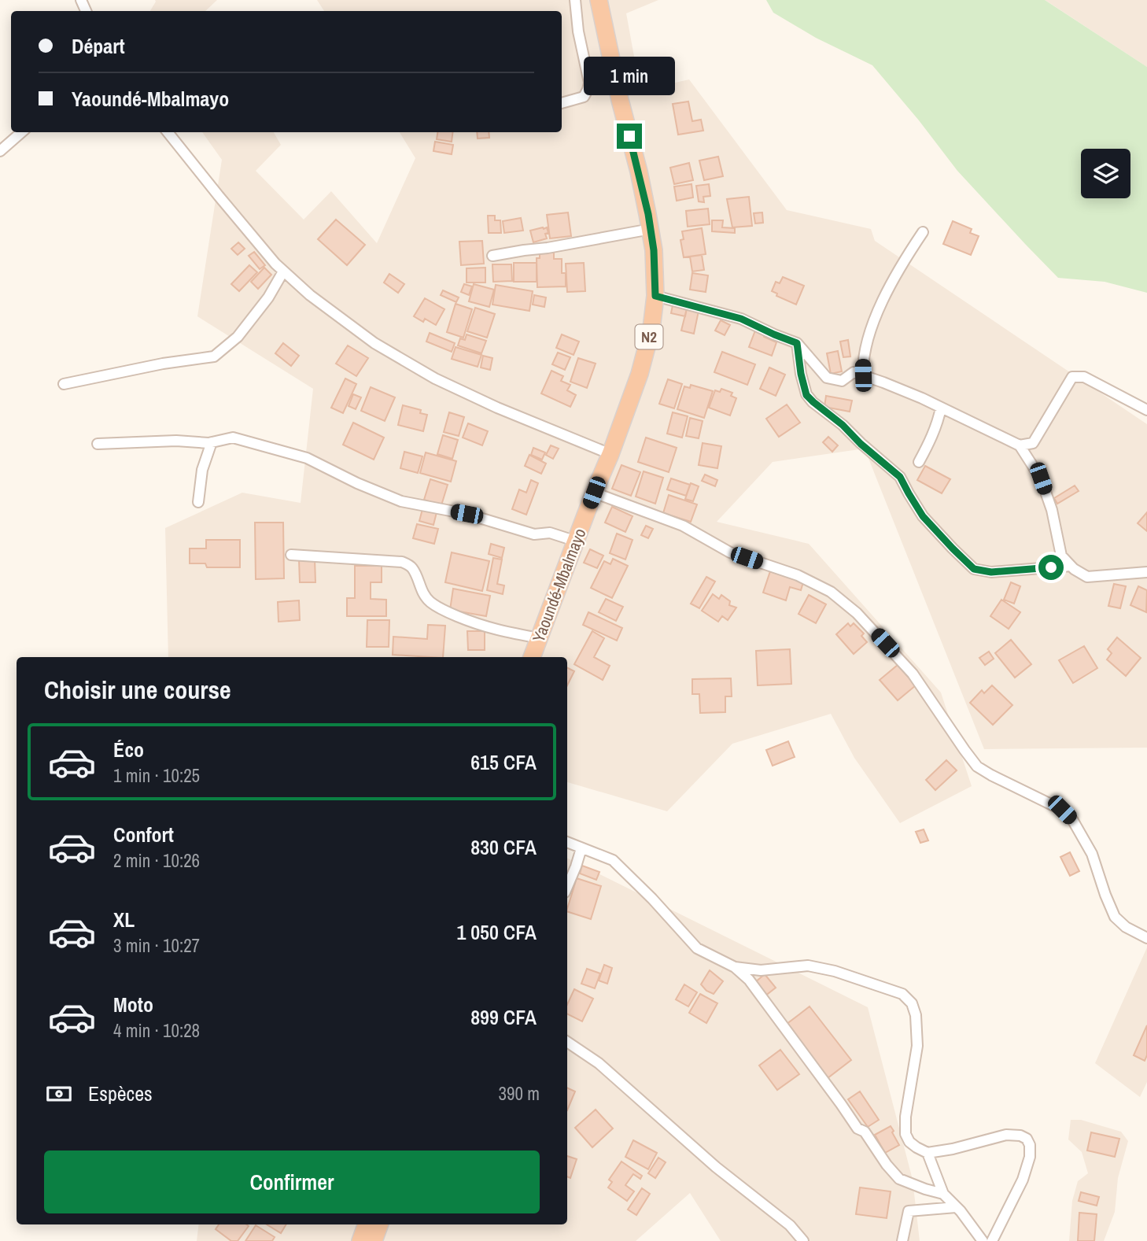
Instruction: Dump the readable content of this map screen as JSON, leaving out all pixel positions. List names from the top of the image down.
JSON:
{
  "streets": {
    "highway": ["N2", "Yaoundé-Mbalmayo"]
  },
  "page": {
    "banner": ["Départ", "Yaoundé-Mbalmayo"],
    "bubble": "1 min",
    "heading": "Choisir une course",
    "list": [
      {
        "name": "Éco",
        "note": "1 min · 10:25",
        "value": "615 CFA"
      },
      {
        "name": "Confort",
        "note": "2 min · 10:26",
        "value": "830 CFA"
      },
      {
        "name": "XL",
        "note": "3 min · 10:27",
        "value": "1 050 CFA"
      },
      {
        "name": "Moto",
        "note": "4 min · 10:28",
        "value": "899 CFA"
      }
    ],
    "pay": ["Espèces", "390 m"],
    "buttons": "Confirmer"
  }
}
